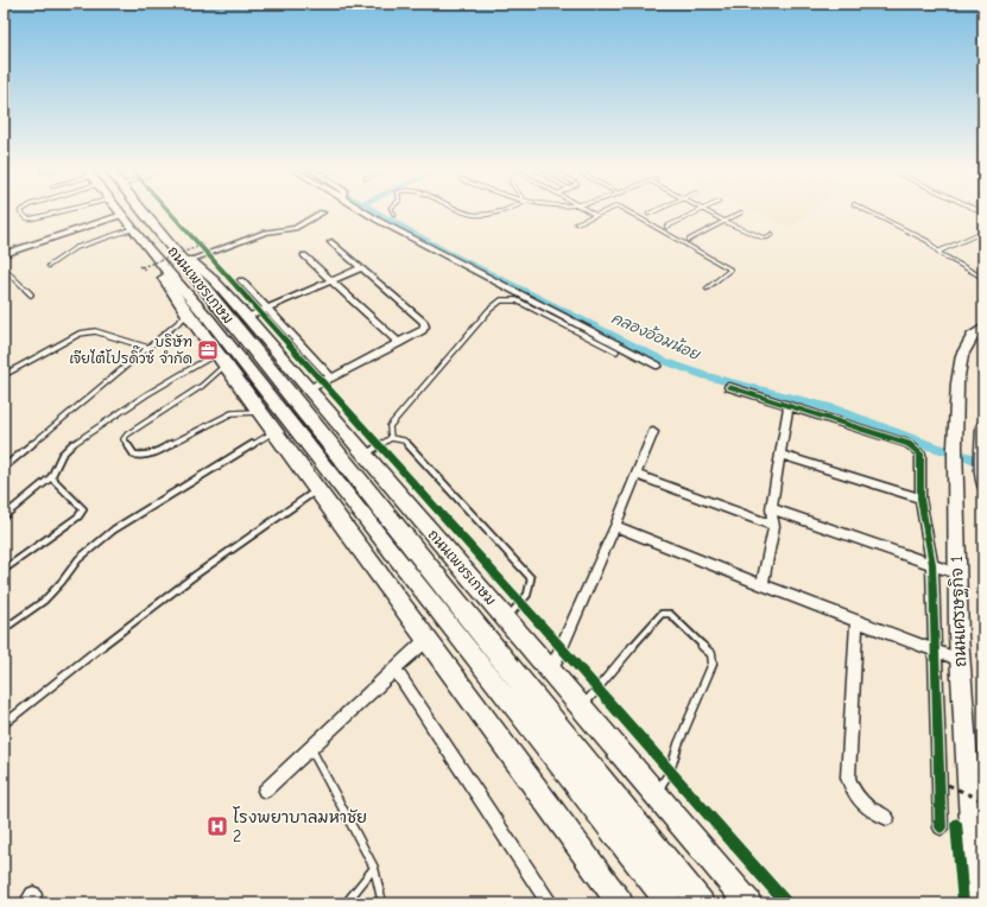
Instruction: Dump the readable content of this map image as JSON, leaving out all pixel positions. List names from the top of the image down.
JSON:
{
  "streets": {
    "main road": ["ถนนเพชรเกษม", "ถนนเศรษฐกิจ 1"]
  },
  "water": ["คลองอ้อมน้อย"],
  "places": {
    "office": ["บริษัท เจียไต๋โปรดิ๊วซ์ จำกัด"],
    "hospital": ["โรงพยาบาลมหาชัย 2"]
  }
}
